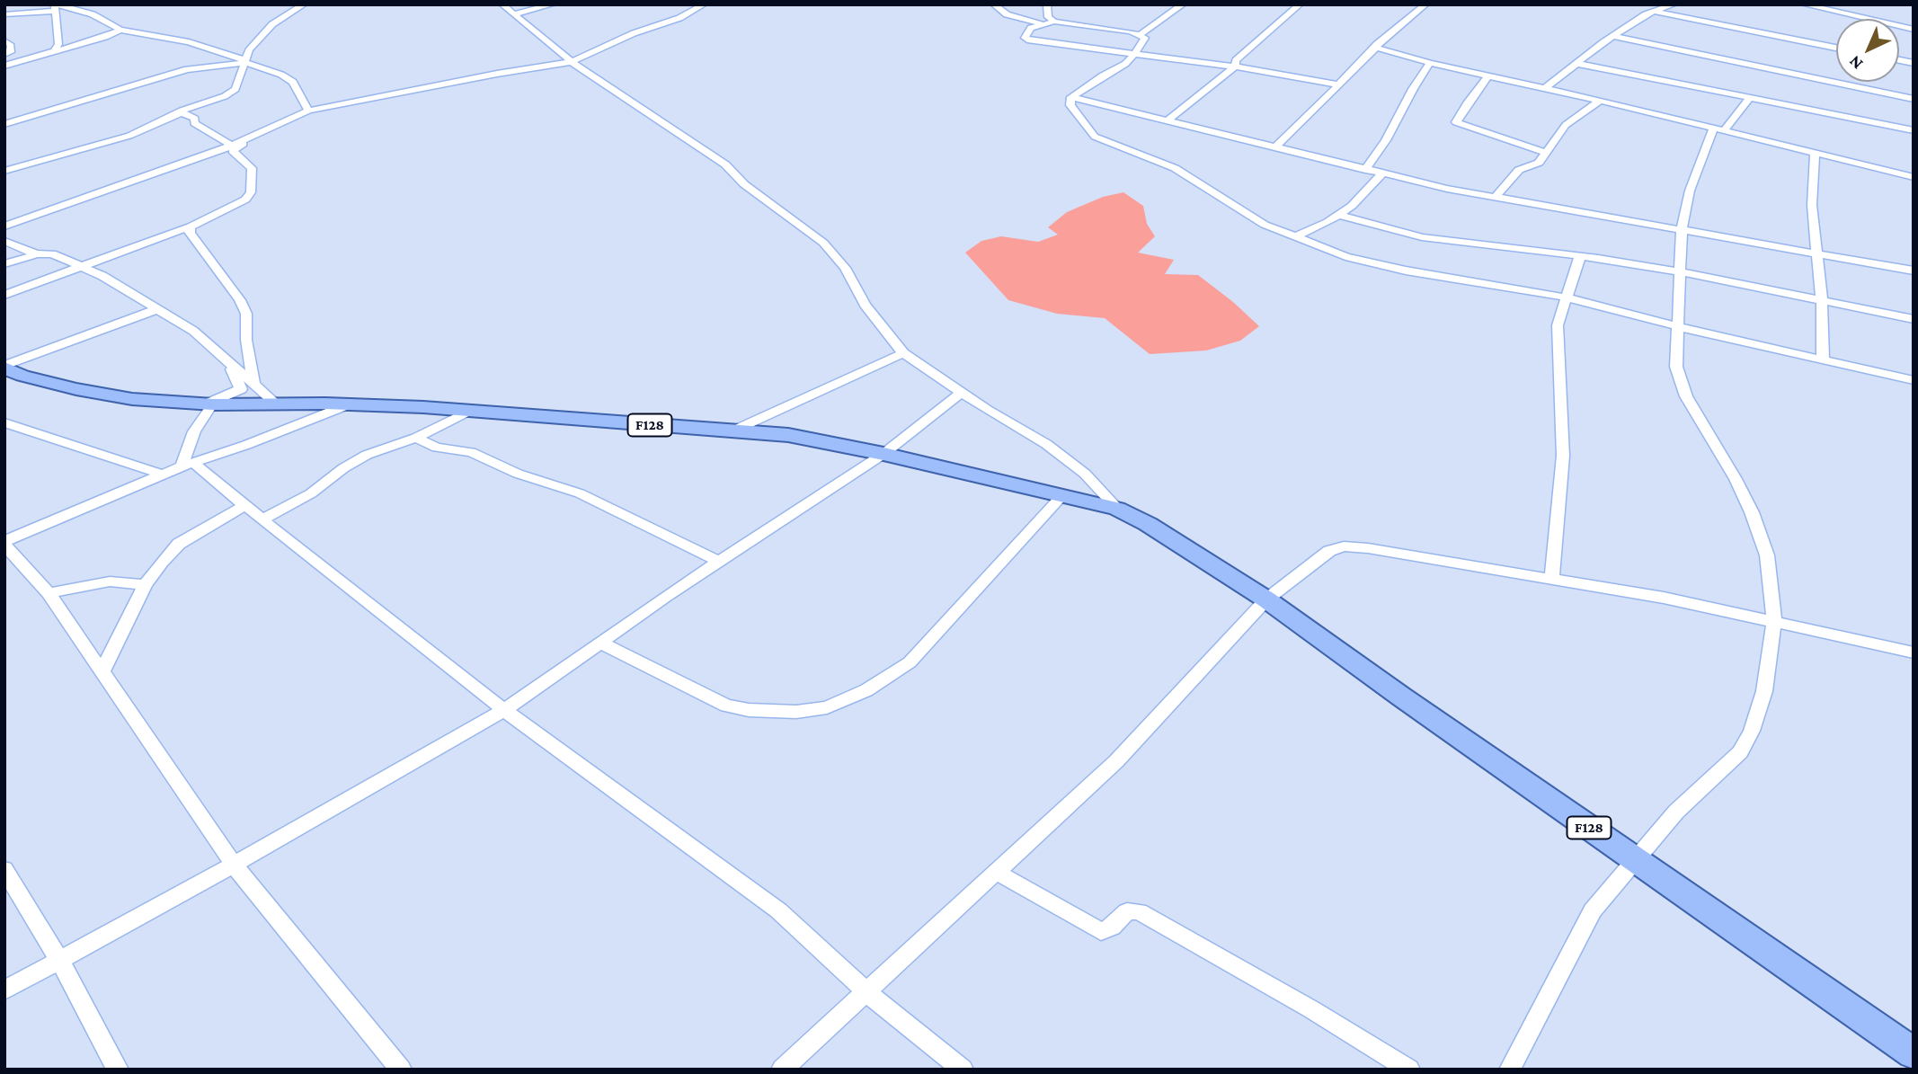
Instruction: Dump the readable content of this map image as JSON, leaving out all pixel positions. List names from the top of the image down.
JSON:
{
  "streets": {
    "main road": ["F128"]
  },
  "north": "bottom left"
}
